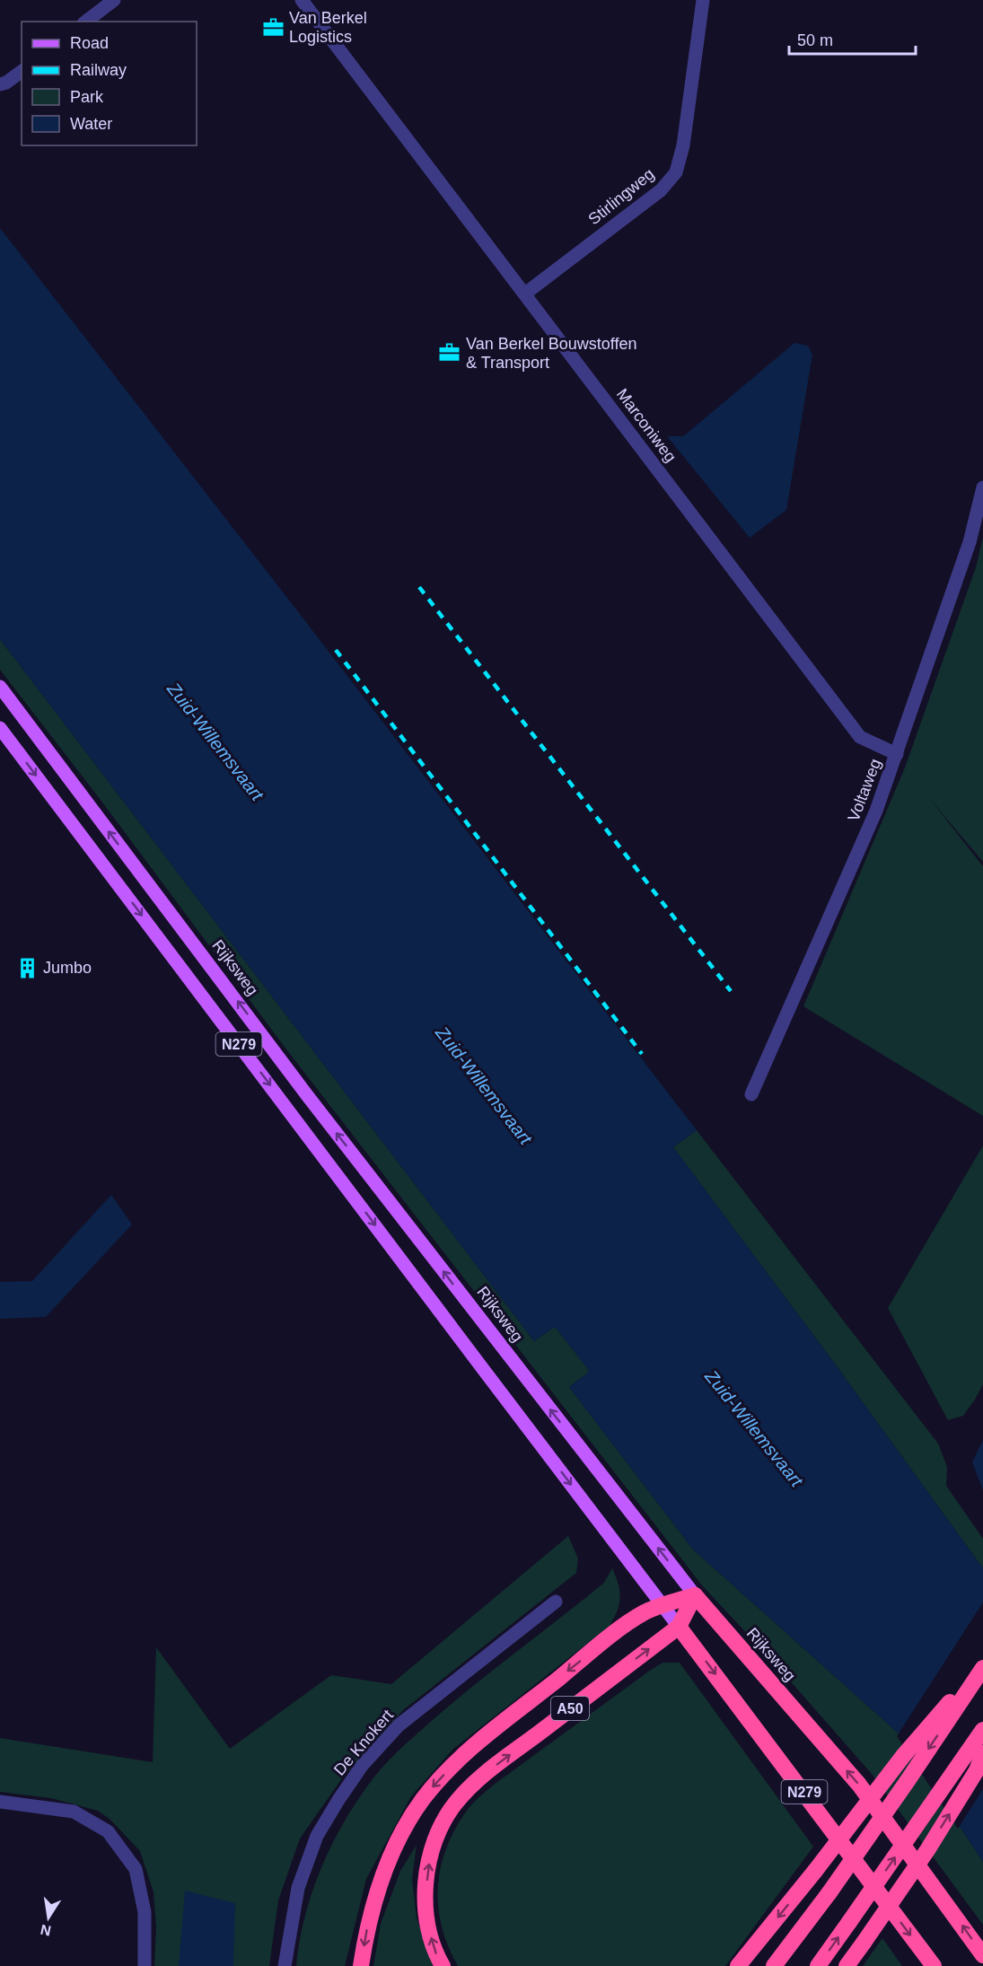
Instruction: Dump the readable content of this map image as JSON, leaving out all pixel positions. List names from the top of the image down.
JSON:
{
  "streets": {
    "highway": ["Rijksweg", "N279", "A50"],
    "street": [
      "Stirlingweg",
      "Marconiweg",
      "Voltaweg",
      "De Knokert"
    ]
  },
  "crossings": [
    ["Stirlingweg", "Marconiweg"],
    ["Marconiweg", "Voltaweg"],
    ["Rijksweg", "A50"],
    ["N279", "A50"]
  ],
  "water": ["Zuid-Willemsvaart"],
  "places": {
    "office": ["Van Berkel Logistics", "Van Berkel Bouwstoffen & Transport"],
    "building": ["Jumbo"]
  },
  "legend": [
    "Road",
    "Railway",
    "Park",
    "Water"
  ],
  "scale_bar": "50 m",
  "north": "bottom"
}
